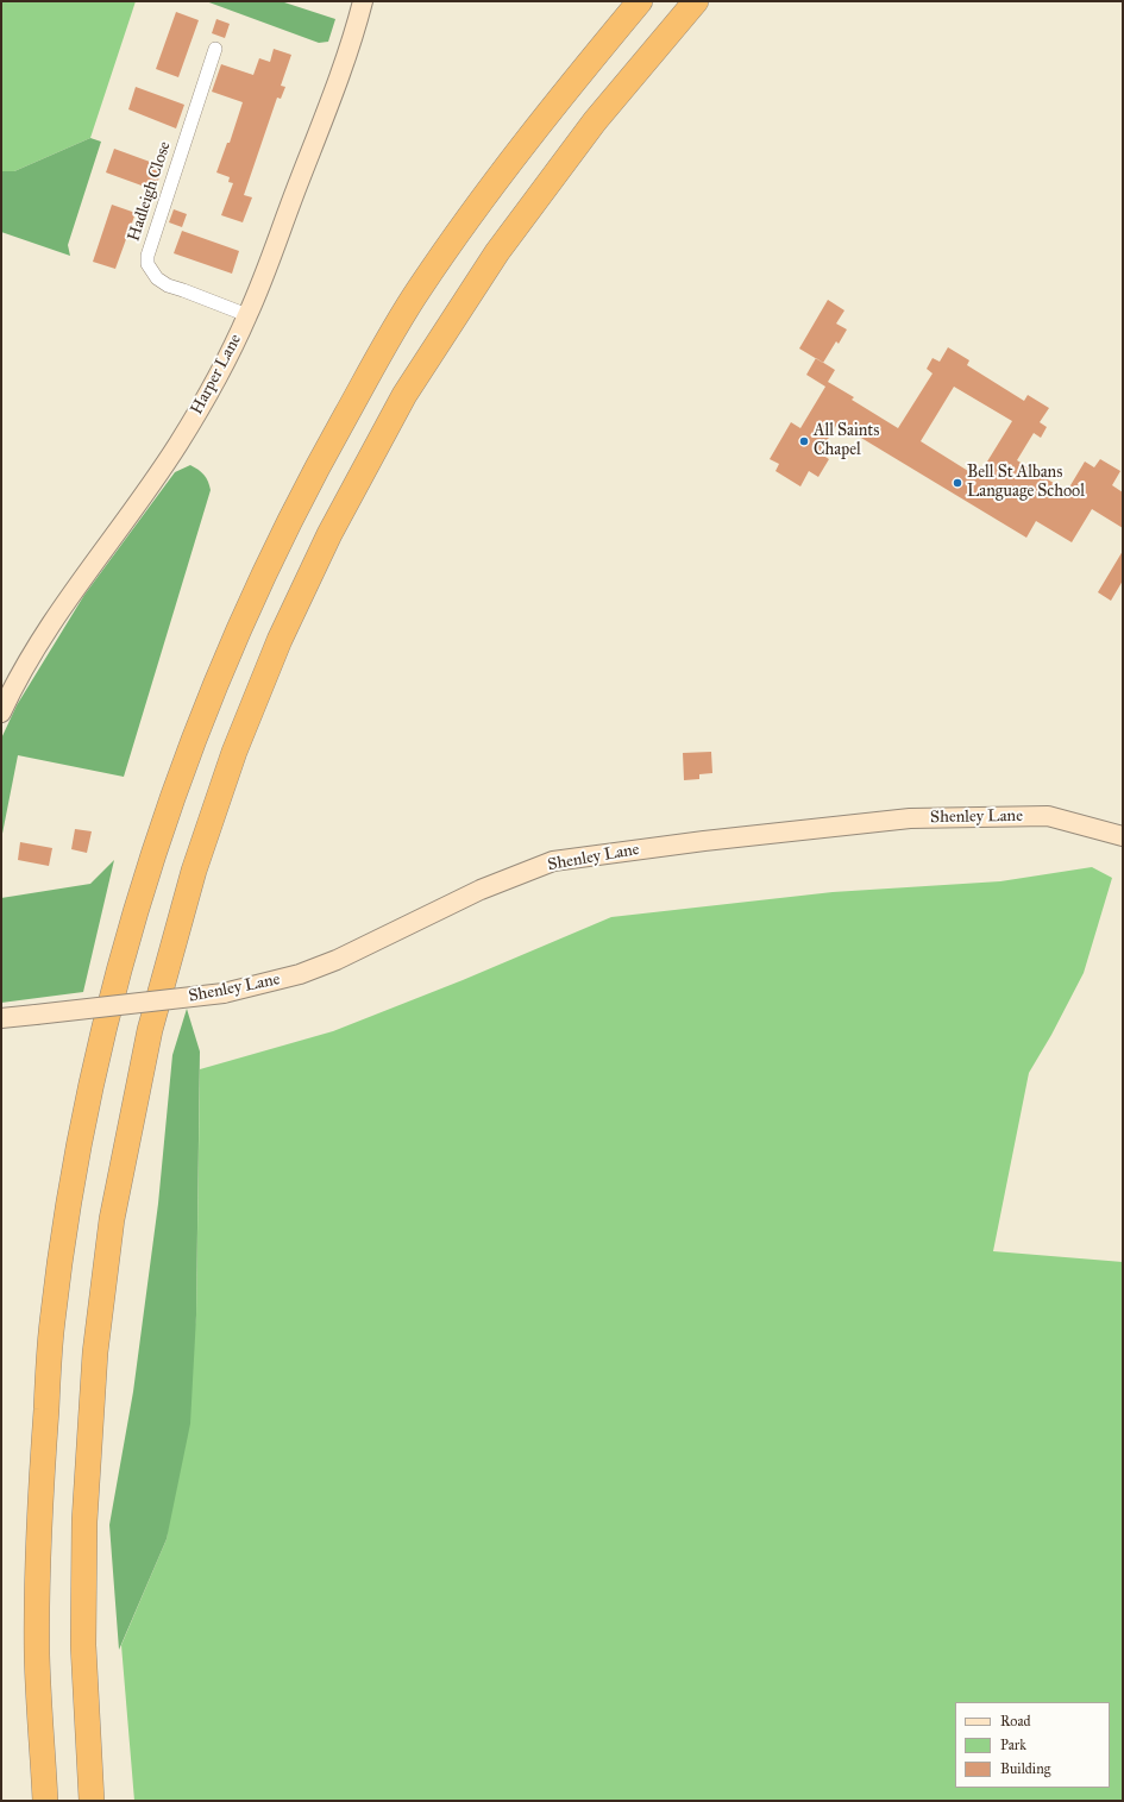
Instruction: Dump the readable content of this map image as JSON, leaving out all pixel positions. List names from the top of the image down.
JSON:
{
  "streets": {
    "main road": ["Harper Lane", "Shenley Lane"],
    "street": ["Hadleigh Close"]
  },
  "crossings": [
    ["Hadleigh Close", "Harper Lane"]
  ],
  "places": ["All Saints Chapel", "Bell St Albans Language School"],
  "legend": ["Road", "Park", "Building"]
}
